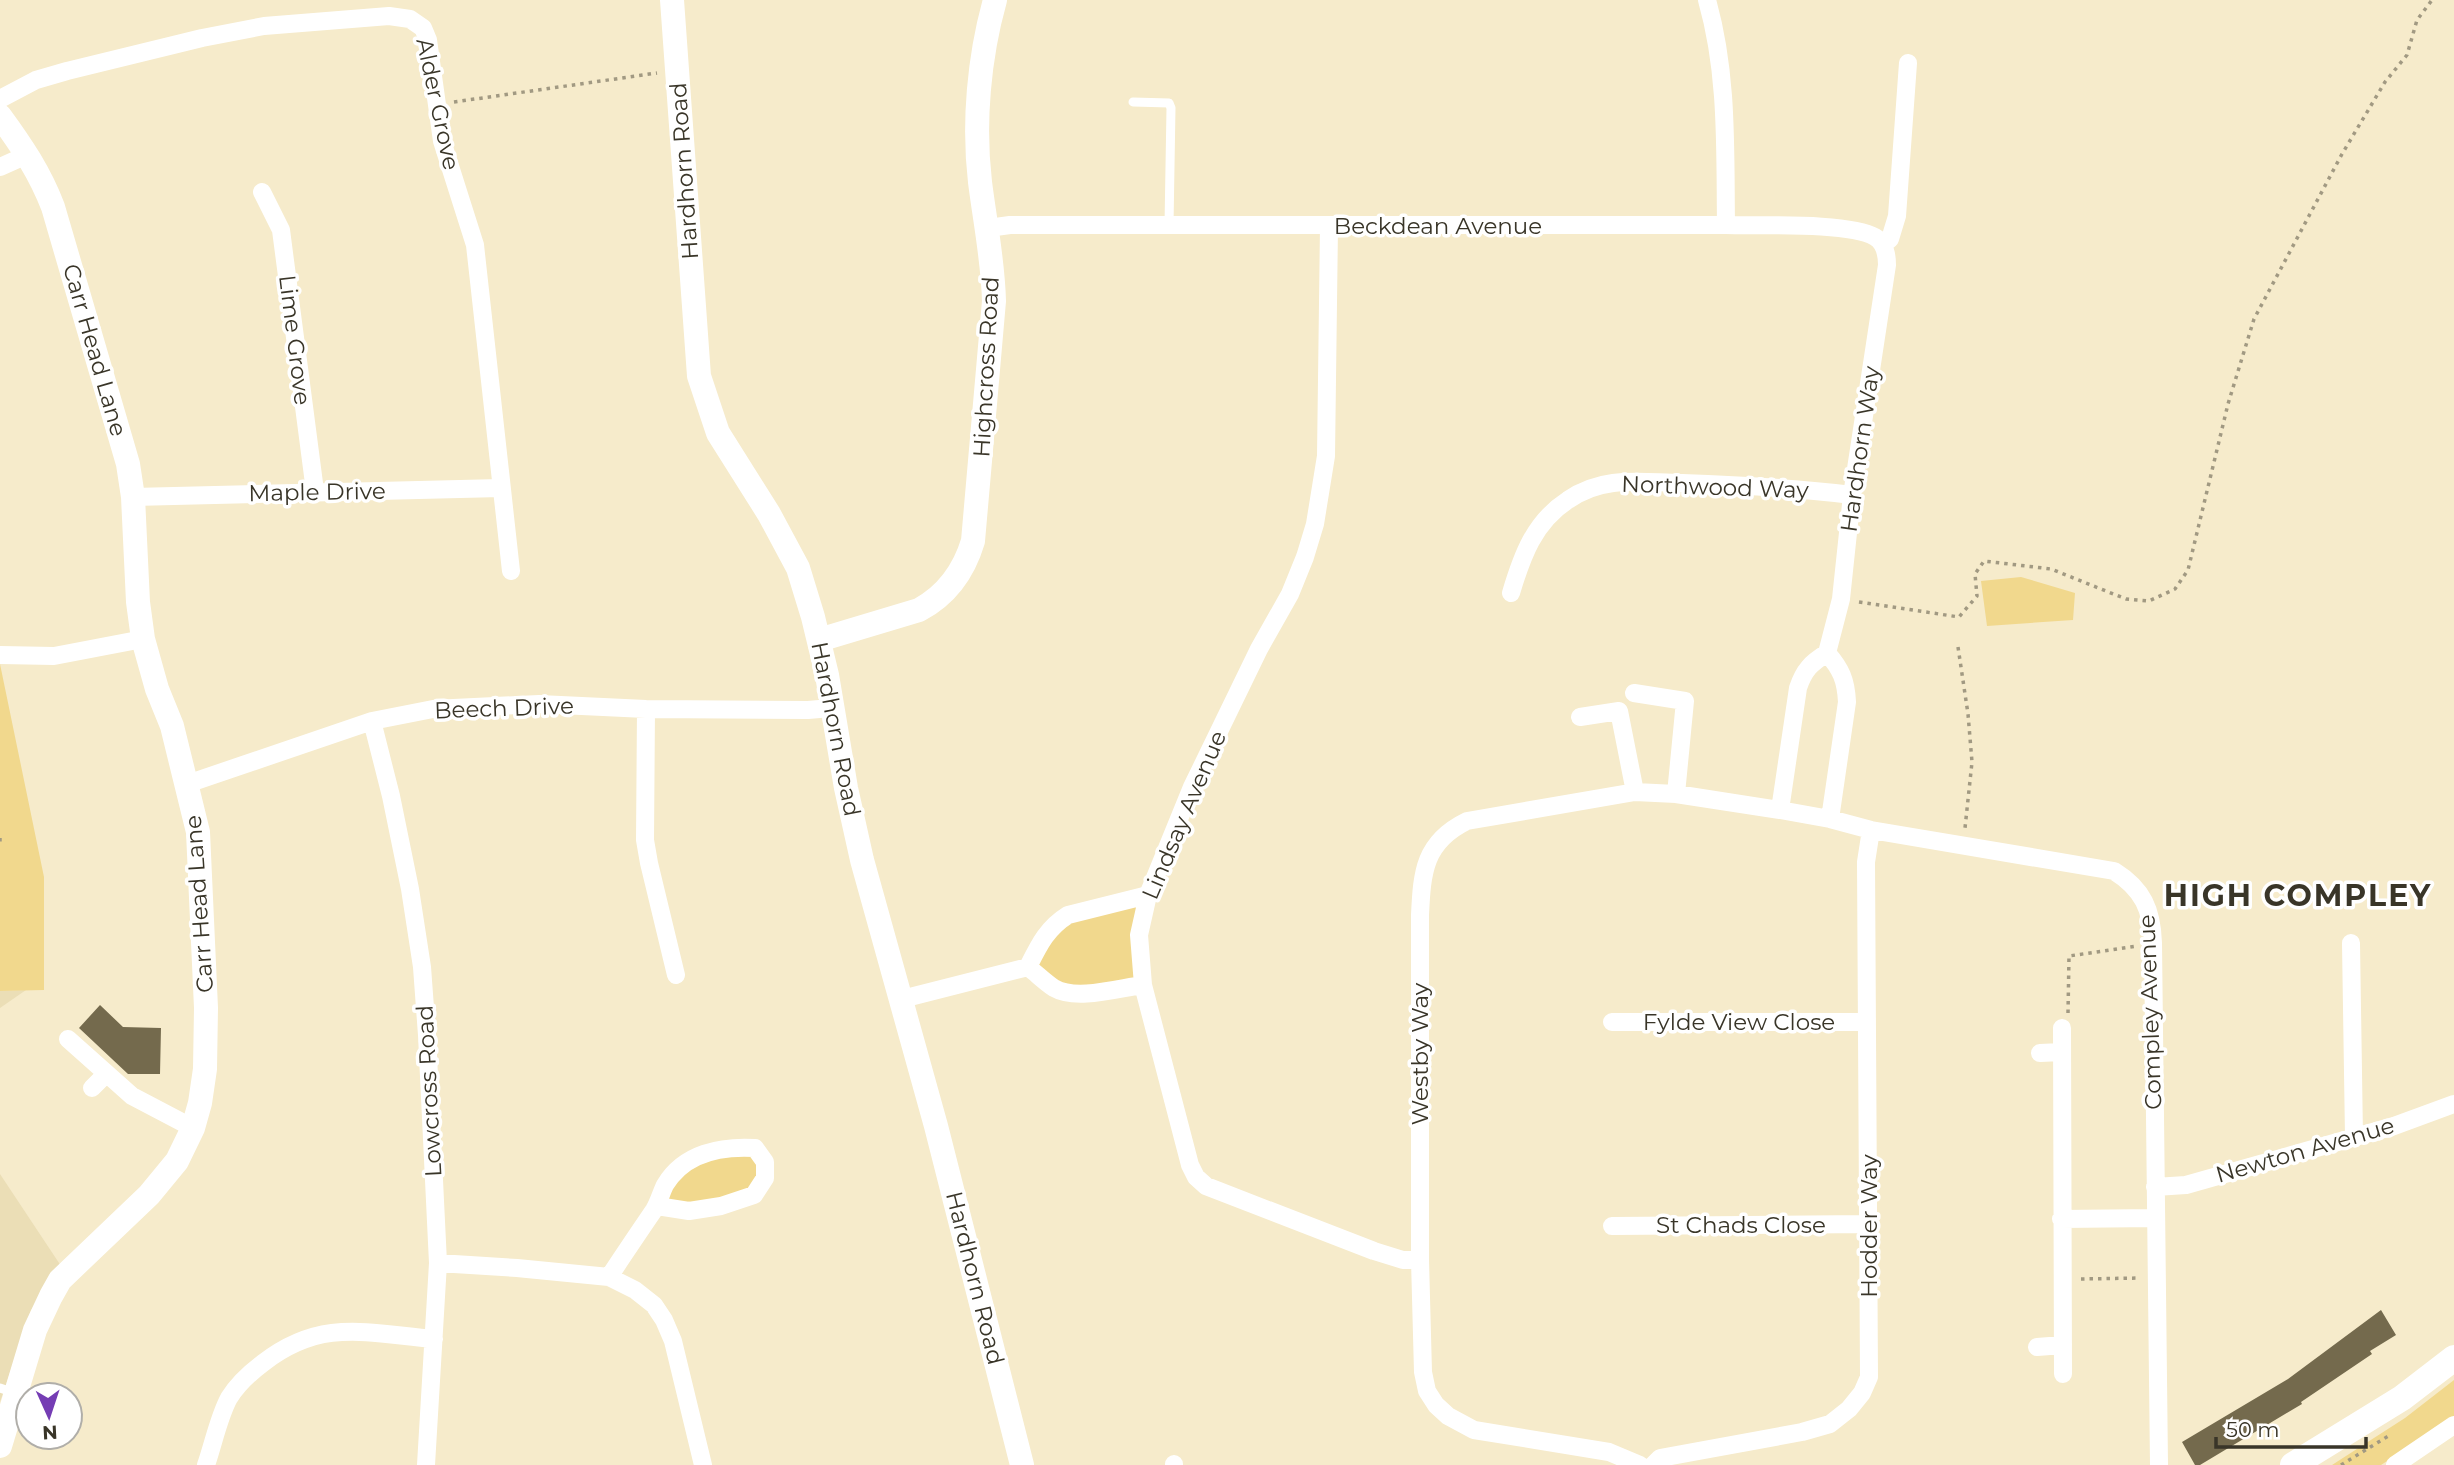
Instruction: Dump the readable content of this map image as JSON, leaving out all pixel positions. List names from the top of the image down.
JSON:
{
  "streets": {
    "street": [
      "Alder Grove",
      "Hardhorn Road",
      "Beckdean Avenue",
      "Lime Grove",
      "Carr Head Lane",
      "Highcross Road",
      "Hardhorn Way",
      "Northwood Way",
      "Maple Drive",
      "Beech Drive",
      "Lindsay Avenue",
      "Compley Avenue",
      "Fylde View Close",
      "Westby Way",
      "Lowcross Road",
      "Newton Avenue",
      "St Chads Close",
      "Hodder Way"
    ]
  },
  "crossings": [
    ["Alder Grove", "Maple Drive"],
    ["Hardhorn Road", "Highcross Road"],
    ["Hardhorn Road", "Beech Drive"],
    ["Beckdean Avenue", "Highcross Road"],
    ["Beckdean Avenue", "Hardhorn Way"],
    ["Beckdean Avenue", "Lindsay Avenue"],
    ["Lime Grove", "Maple Drive"],
    ["Carr Head Lane", "Maple Drive"],
    ["Carr Head Lane", "Beech Drive"],
    ["Hardhorn Way", "Northwood Way"],
    ["Beech Drive", "Lowcross Road"],
    ["Lindsay Avenue", "Westby Way"],
    ["Compley Avenue", "Westby Way"],
    ["Compley Avenue", "Newton Avenue"],
    ["Compley Avenue", "Hodder Way"],
    ["Fylde View Close", "Hodder Way"],
    ["St Chads Close", "Hodder Way"]
  ],
  "districts": ["HIGH COMPLEY"],
  "scale_bar": "50 m",
  "north": "bottom"
}
